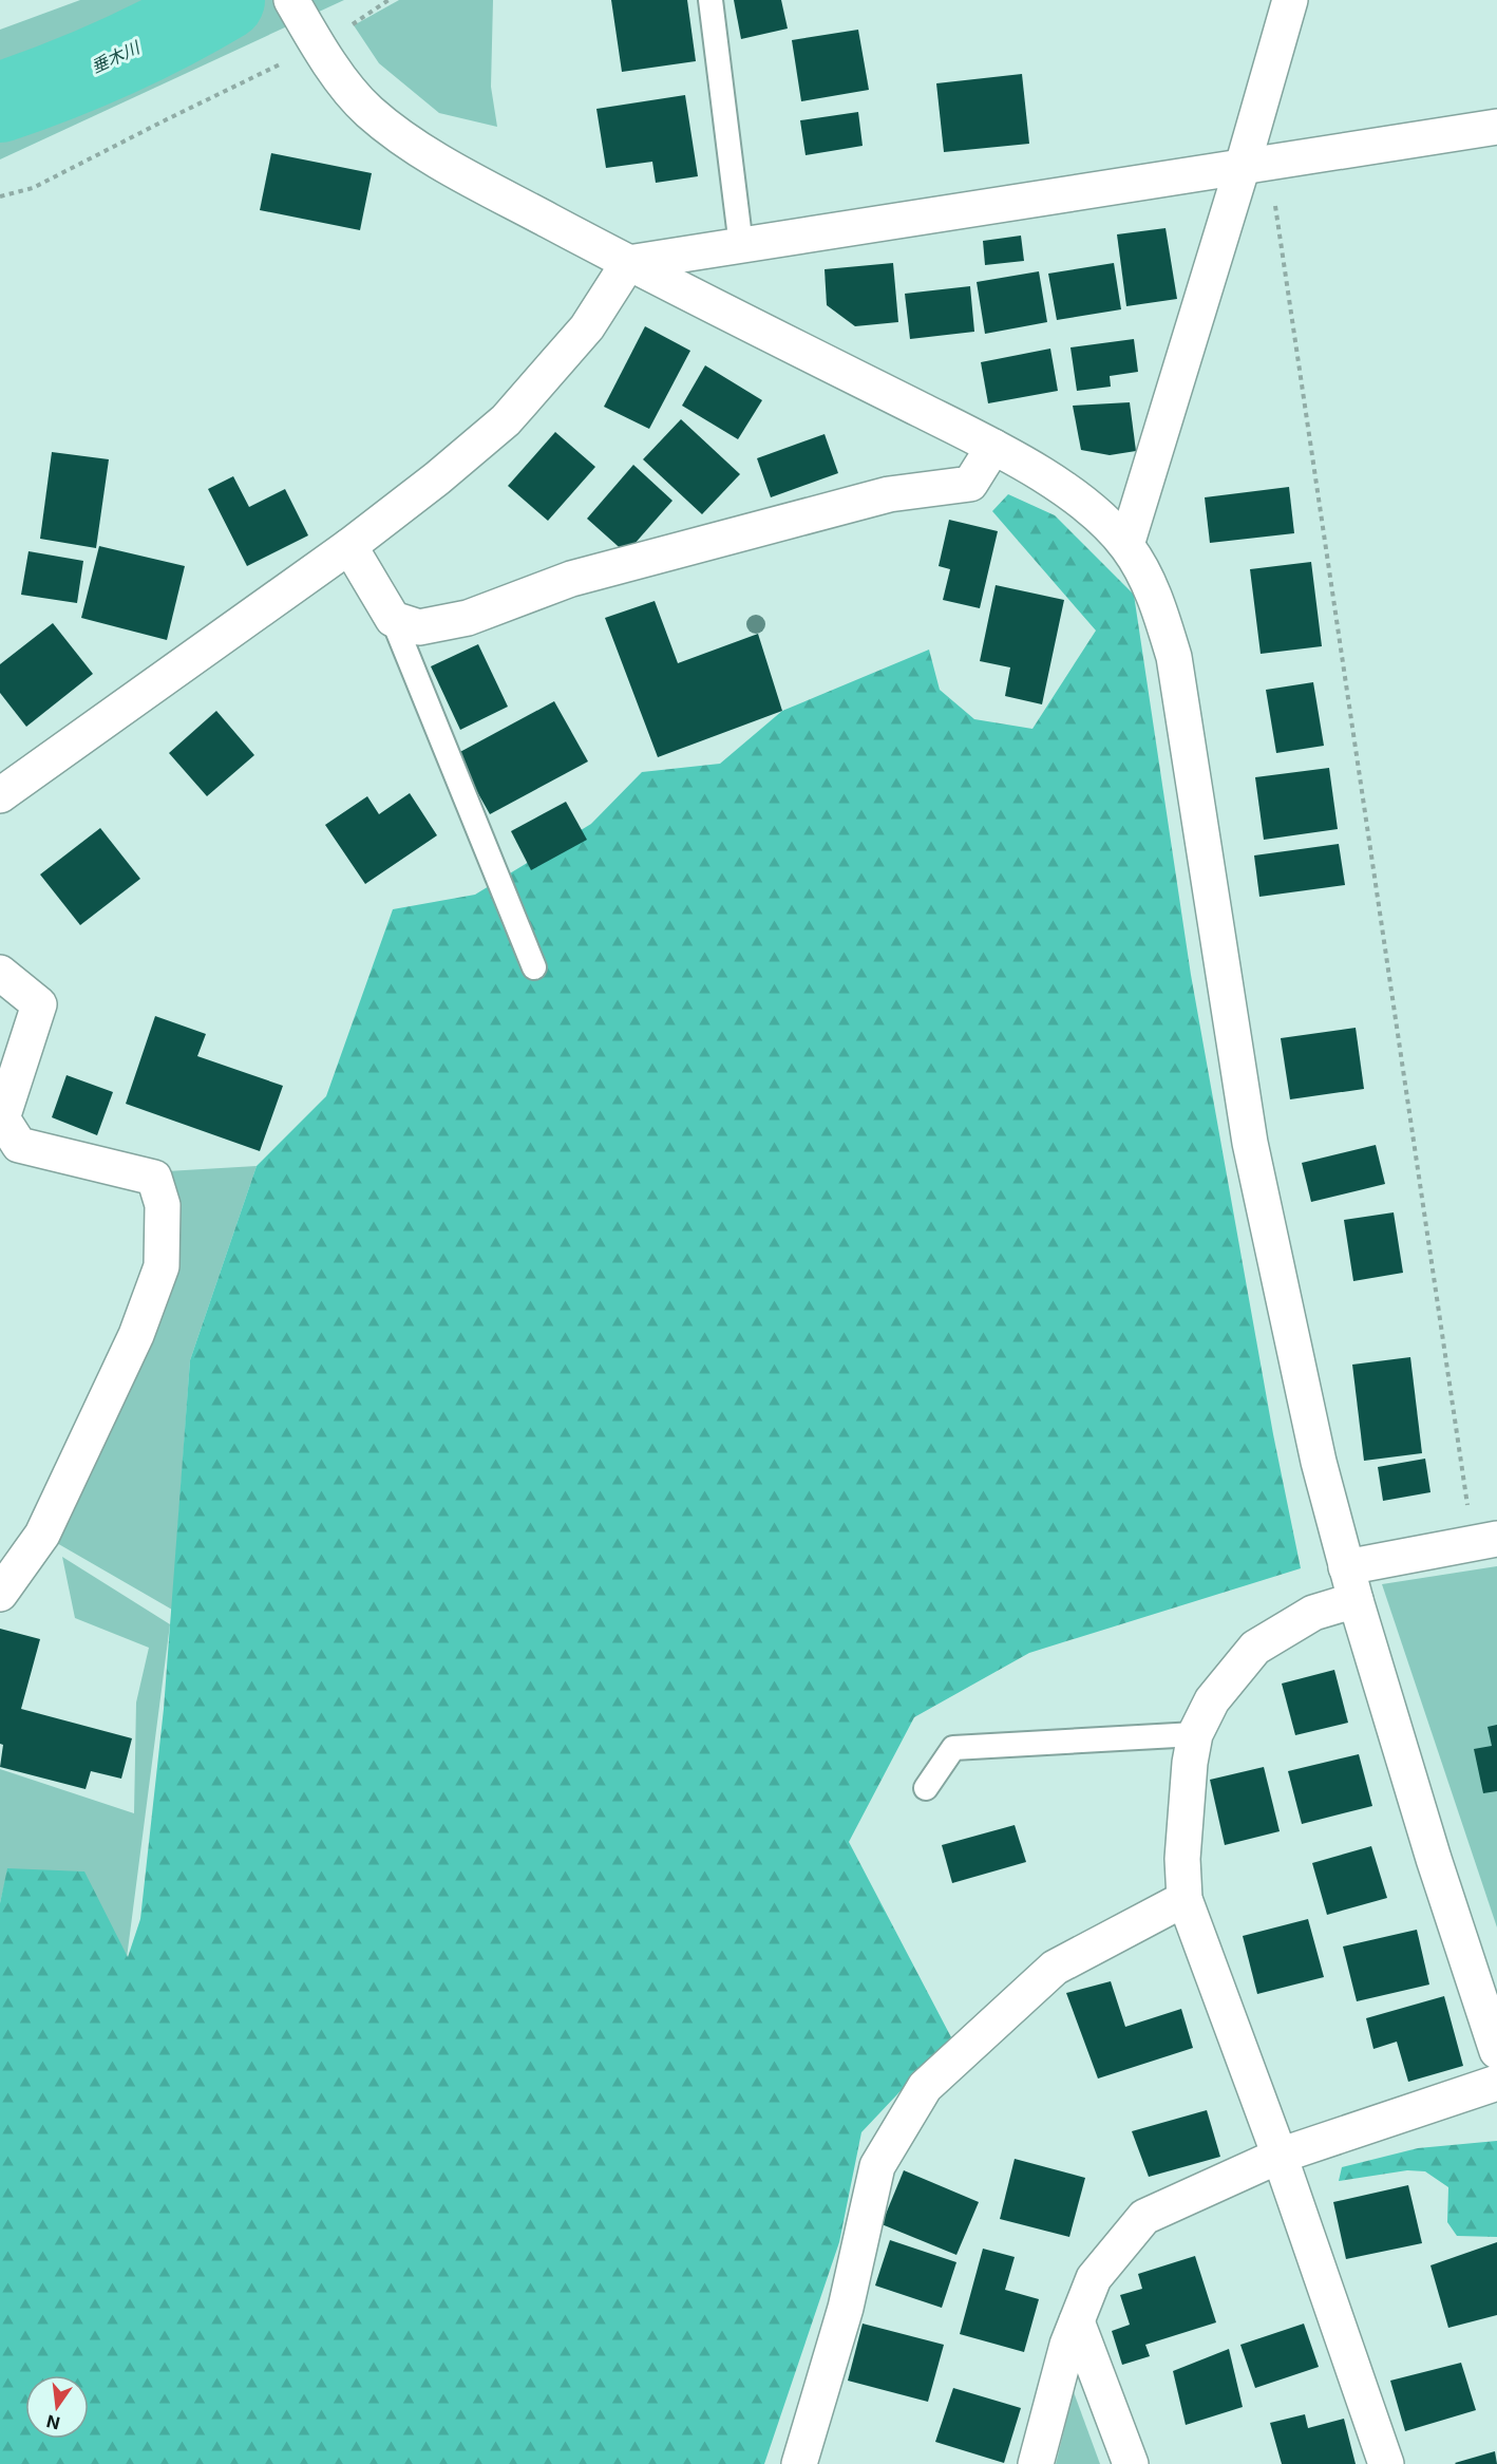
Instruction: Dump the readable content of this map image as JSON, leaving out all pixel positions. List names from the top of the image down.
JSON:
{
  "water": ["垂木川"],
  "north": "bottom"
}
